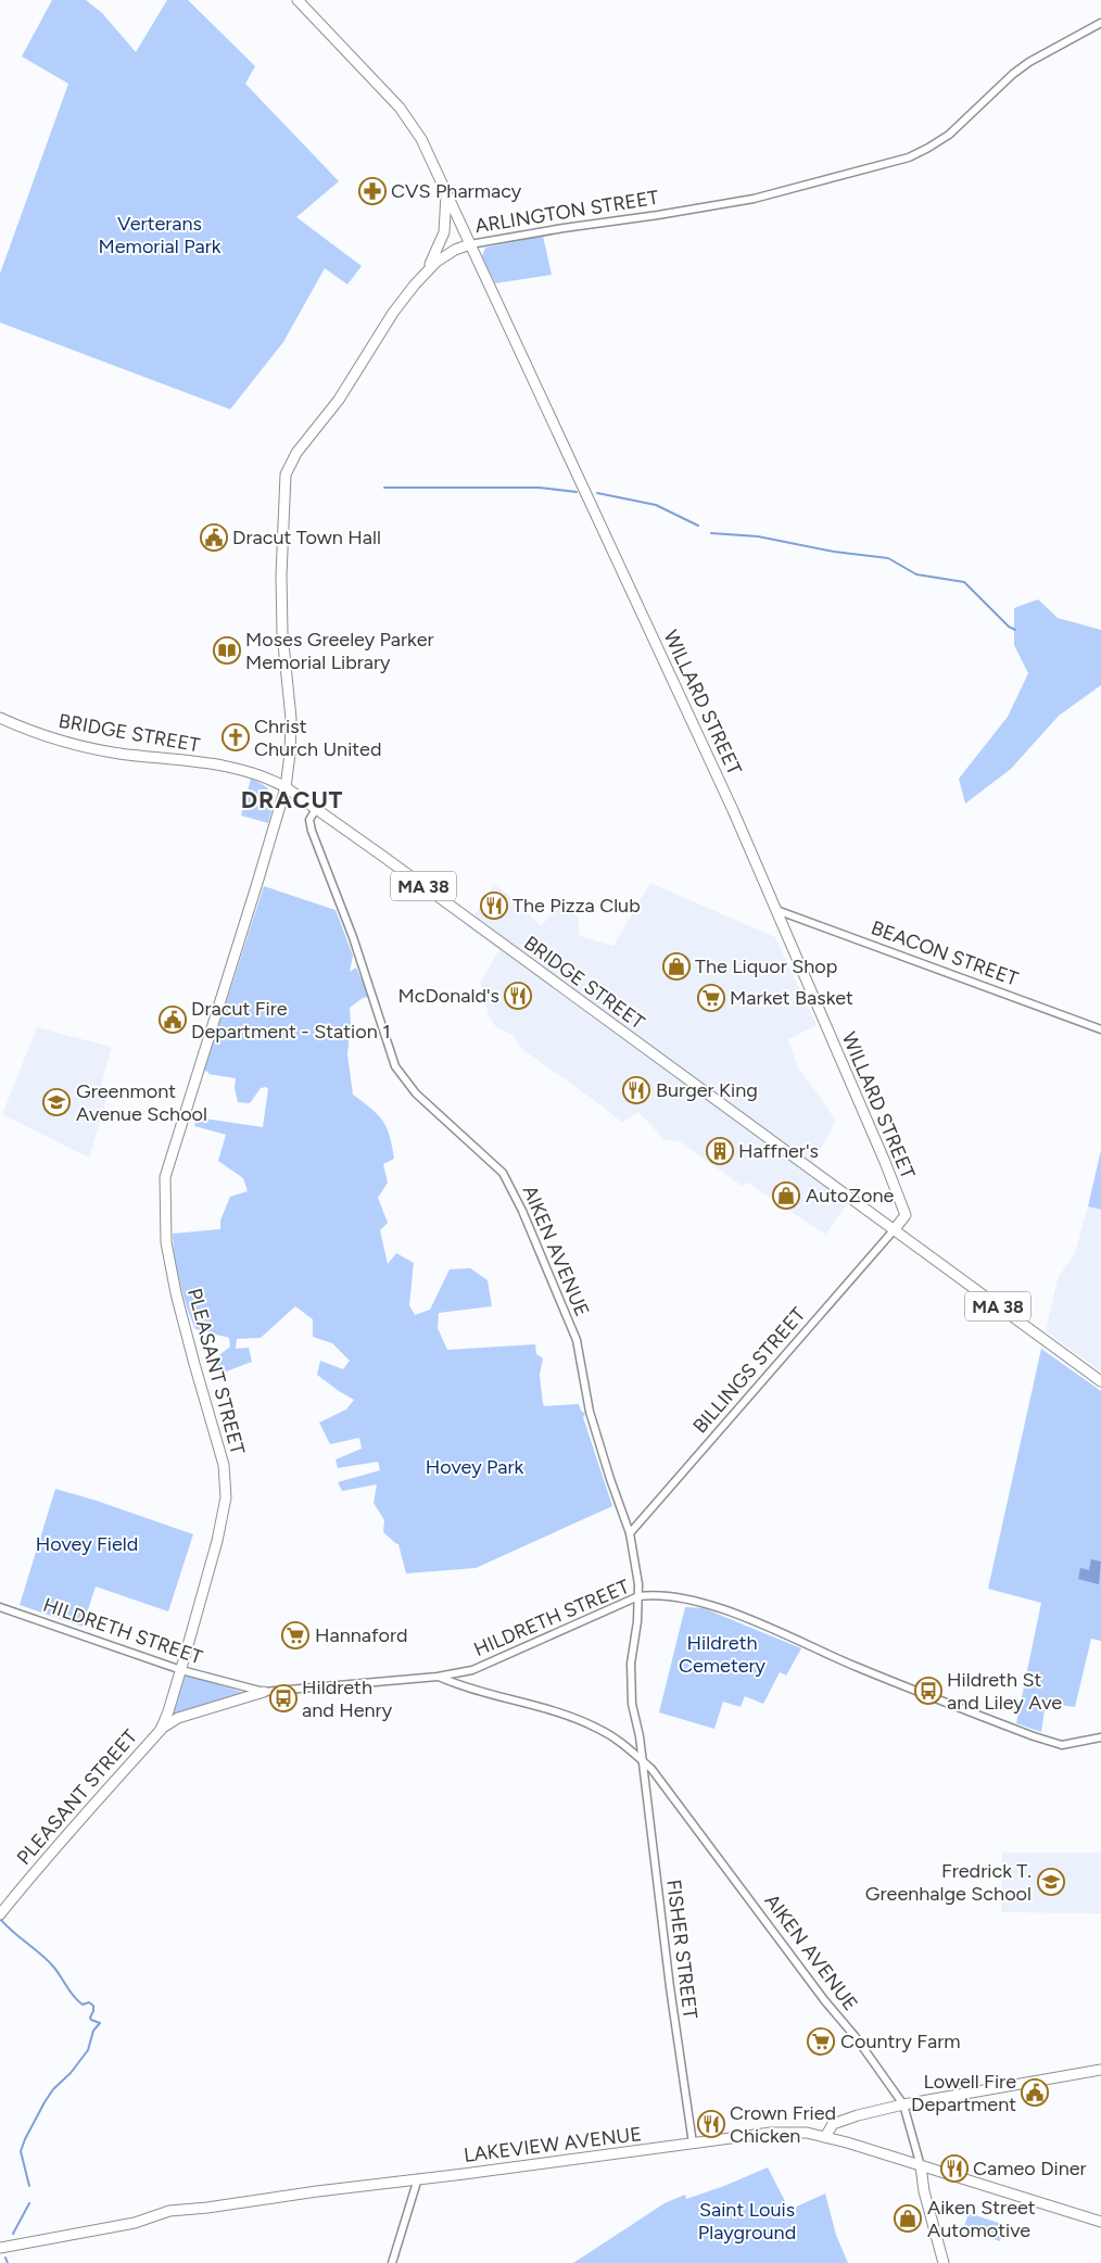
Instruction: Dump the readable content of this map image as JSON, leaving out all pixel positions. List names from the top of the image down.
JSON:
{
  "streets": {
    "main road": [
      "ARLINGTON STREET",
      "WILLARD STREET",
      "BRIDGE STREET",
      "MA 38",
      "PLEASANT STREET",
      "LAKEVIEW AVENUE"
    ],
    "street": [
      "BEACON STREET",
      "AIKEN AVENUE",
      "BILLINGS STREET",
      "HILDRETH STREET",
      "FISHER STREET"
    ]
  },
  "crossings": [
    ["ARLINGTON STREET", "WILLARD STREET"],
    ["ARLINGTON STREET", "BRIDGE STREET"],
    ["ARLINGTON STREET", "PLEASANT STREET"],
    ["WILLARD STREET", "BRIDGE STREET"],
    ["WILLARD STREET", "BEACON STREET"],
    ["WILLARD STREET", "BILLINGS STREET"],
    ["BRIDGE STREET", "AIKEN AVENUE"],
    ["BRIDGE STREET", "BILLINGS STREET"],
    ["BRIDGE STREET", "PLEASANT STREET"],
    ["AIKEN AVENUE", "BILLINGS STREET"],
    ["AIKEN AVENUE", "HILDRETH STREET"],
    ["AIKEN AVENUE", "FISHER STREET"],
    ["AIKEN AVENUE", "LAKEVIEW AVENUE"],
    ["PLEASANT STREET", "HILDRETH STREET"],
    ["FISHER STREET", "LAKEVIEW AVENUE"]
  ],
  "districts": ["DRACUT"],
  "parks": [
    "Verterans Memorial Park",
    "Hovey Park",
    "Hovey Field",
    "Hildreth Cemetery",
    "Saint Louis Playground"
  ],
  "places": {
    "pharmacy": ["CVS Pharmacy"],
    "public building": ["Dracut Town Hall", "Dracut Fire Department - Station 1", "Lowell Fire Department"],
    "library": ["Moses Greeley Parker Memorial Library"],
    "church": ["Christ Church United"],
    "restaurant": [
      "The Pizza Club",
      "McDonald's",
      "Burger King",
      "Crown Fried Chicken",
      "Cameo Diner"
    ],
    "shop": ["The Liquor Shop", "AutoZone", "Aiken Street Automotive"],
    "supermarket": ["Market Basket", "Hannaford", "Country Farm"],
    "school or university": ["Greenmont Avenue School", "Fredrick T. Greenhalge School"],
    "building": ["Haffner's"],
    "bus stop": ["Hildreth St and Liley Ave", "Hildreth and Henry"]
  }
}
